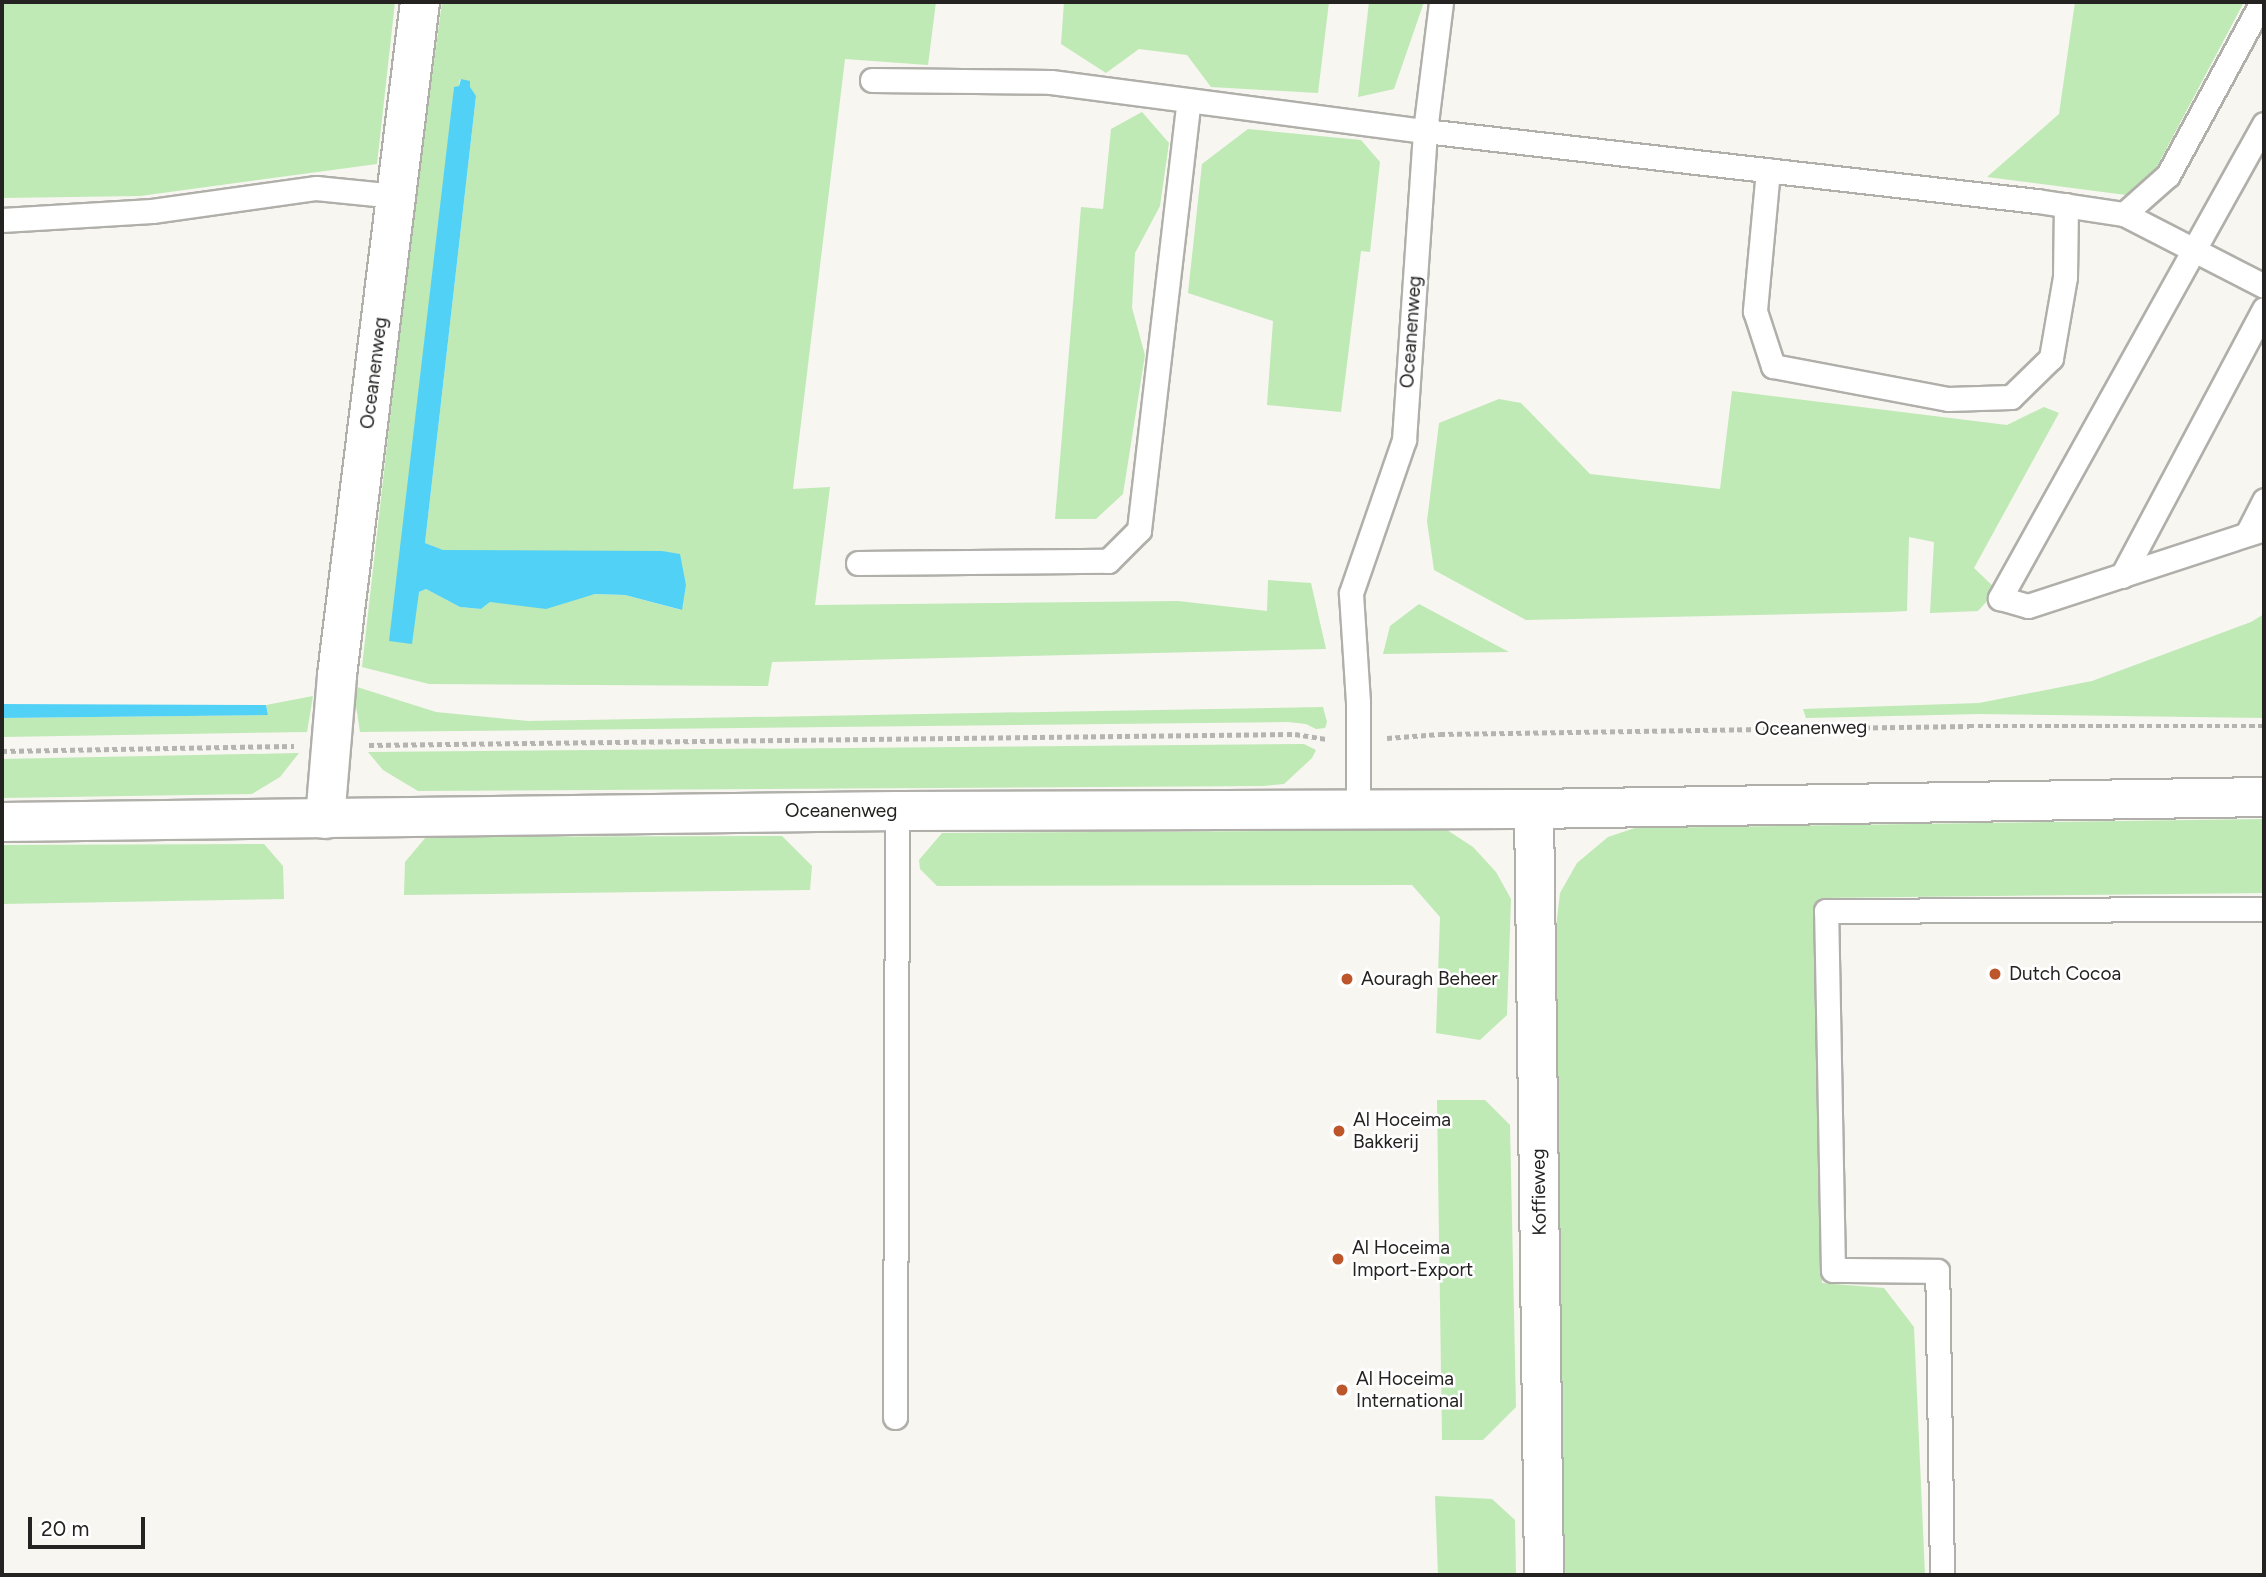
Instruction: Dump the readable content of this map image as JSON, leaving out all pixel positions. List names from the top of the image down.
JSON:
{
  "streets": {
    "street": ["Oceanenweg", "Koffieweg"]
  },
  "crossings": [
    ["Oceanenweg", "Koffieweg"]
  ],
  "places": [
    "Dutch Cocoa",
    "Aouragh Beheer",
    "Al Hoceima Bakkerij",
    "Al Hoceima Import-Export",
    "Al Hoceima International"
  ],
  "scale_bar": "20 m"
}
